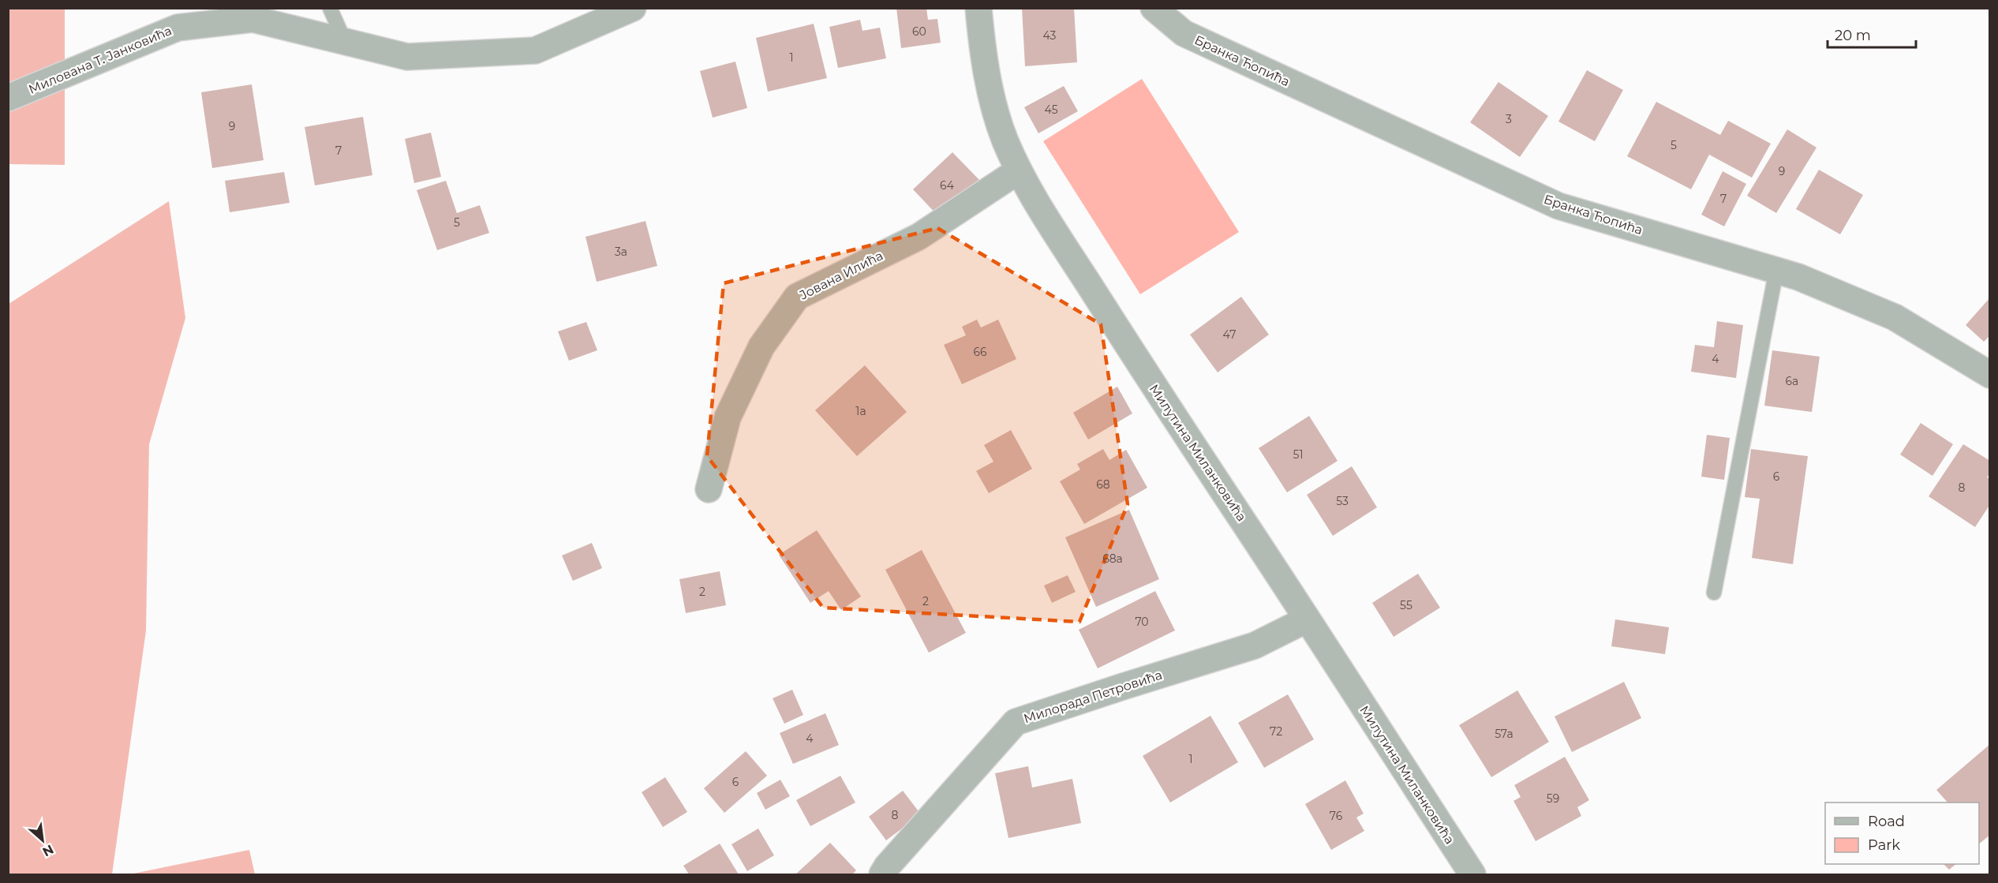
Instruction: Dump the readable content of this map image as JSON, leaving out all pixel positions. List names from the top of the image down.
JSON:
{
  "streets": {
    "street": [
      "Милована Т. Јанковића",
      "Бранка Ћопића",
      "Јована Илића",
      "Милутина Миланковића",
      "Милорада Петровића"
    ]
  },
  "crossings": [
    ["Јована Илића", "Милутина Миланковића"],
    ["Милутина Миланковића", "Милорада Петровића"]
  ],
  "house_numbers": [
    "60",
    "43",
    "1",
    "45",
    "3",
    "9",
    "5",
    "7",
    "9",
    "64",
    "7",
    "5",
    "3a",
    "47",
    "66",
    "4",
    "6a",
    "1a",
    "51",
    "6",
    "68",
    "8",
    "53",
    "68a",
    "2",
    "2",
    "55",
    "70",
    "72",
    "57a",
    "4",
    "1",
    "6",
    "59",
    "8",
    "76"
  ],
  "legend": ["Road", "Park"],
  "scale_bar": "20 m",
  "north": "bottom right"
}
